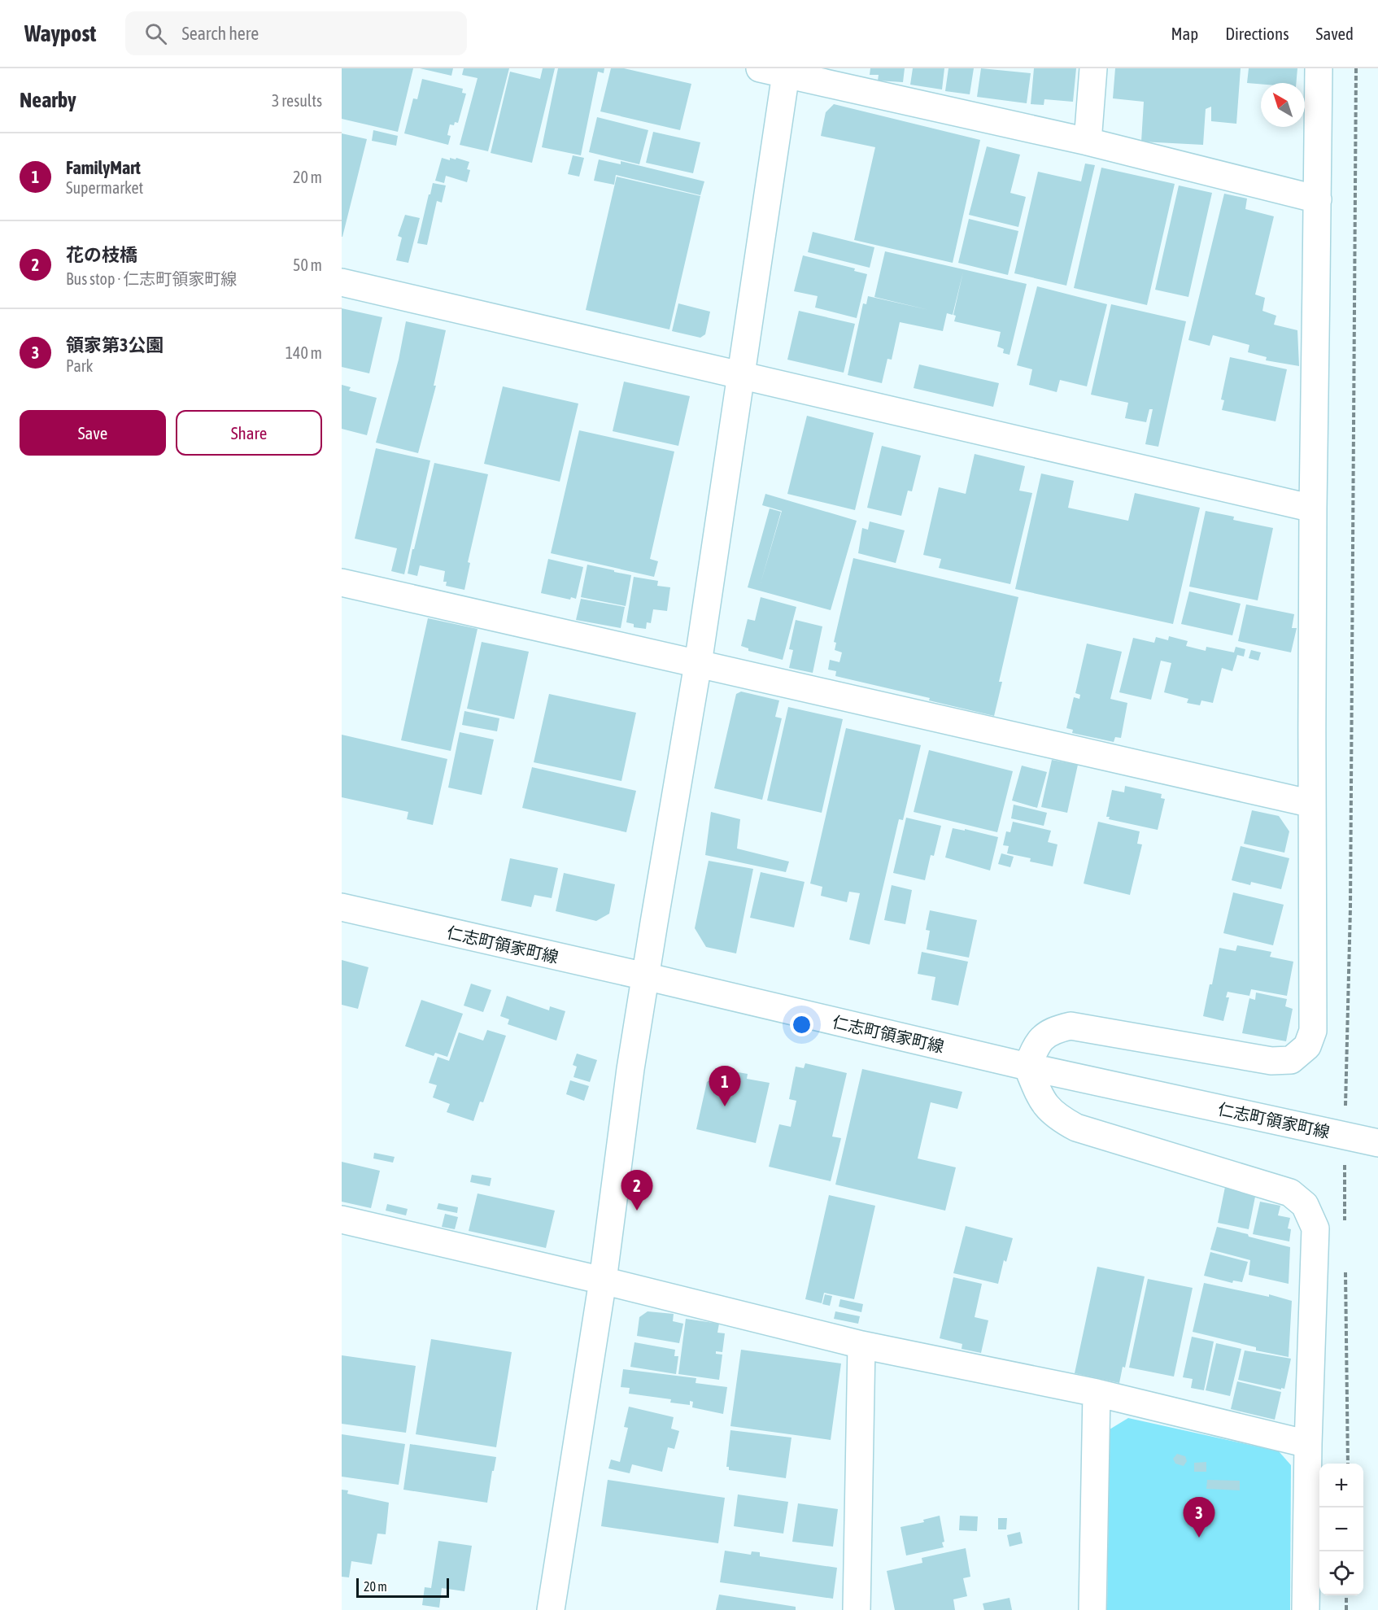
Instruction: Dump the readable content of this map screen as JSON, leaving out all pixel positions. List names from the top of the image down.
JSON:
{
  "streets": {
    "street": ["仁志町領家町線"]
  },
  "scale_bar": "20 m",
  "north": "top left",
  "page": {
    "header": "Waypost",
    "search": "Search here",
    "nav": ["Map", "Directions", "Saved"],
    "heading": ["Nearby", "3 results"],
    "list": [
      {
        "mark": "1",
        "name": "FamilyMart",
        "note": "Supermarket",
        "value": "20 m"
      },
      {
        "mark": "2",
        "name": "花の枝橋",
        "note": "Bus stop · 仁志町領家町線",
        "value": "50 m"
      },
      {
        "mark": "3",
        "name": "領家第3公園",
        "note": "Park",
        "value": "140 m"
      }
    ],
    "buttons": ["Save", "Share"],
    "pins": ["1", "2", "3"],
    "map_buttons": ["+", "−"],
    "scale": "20 m"
  }
}
